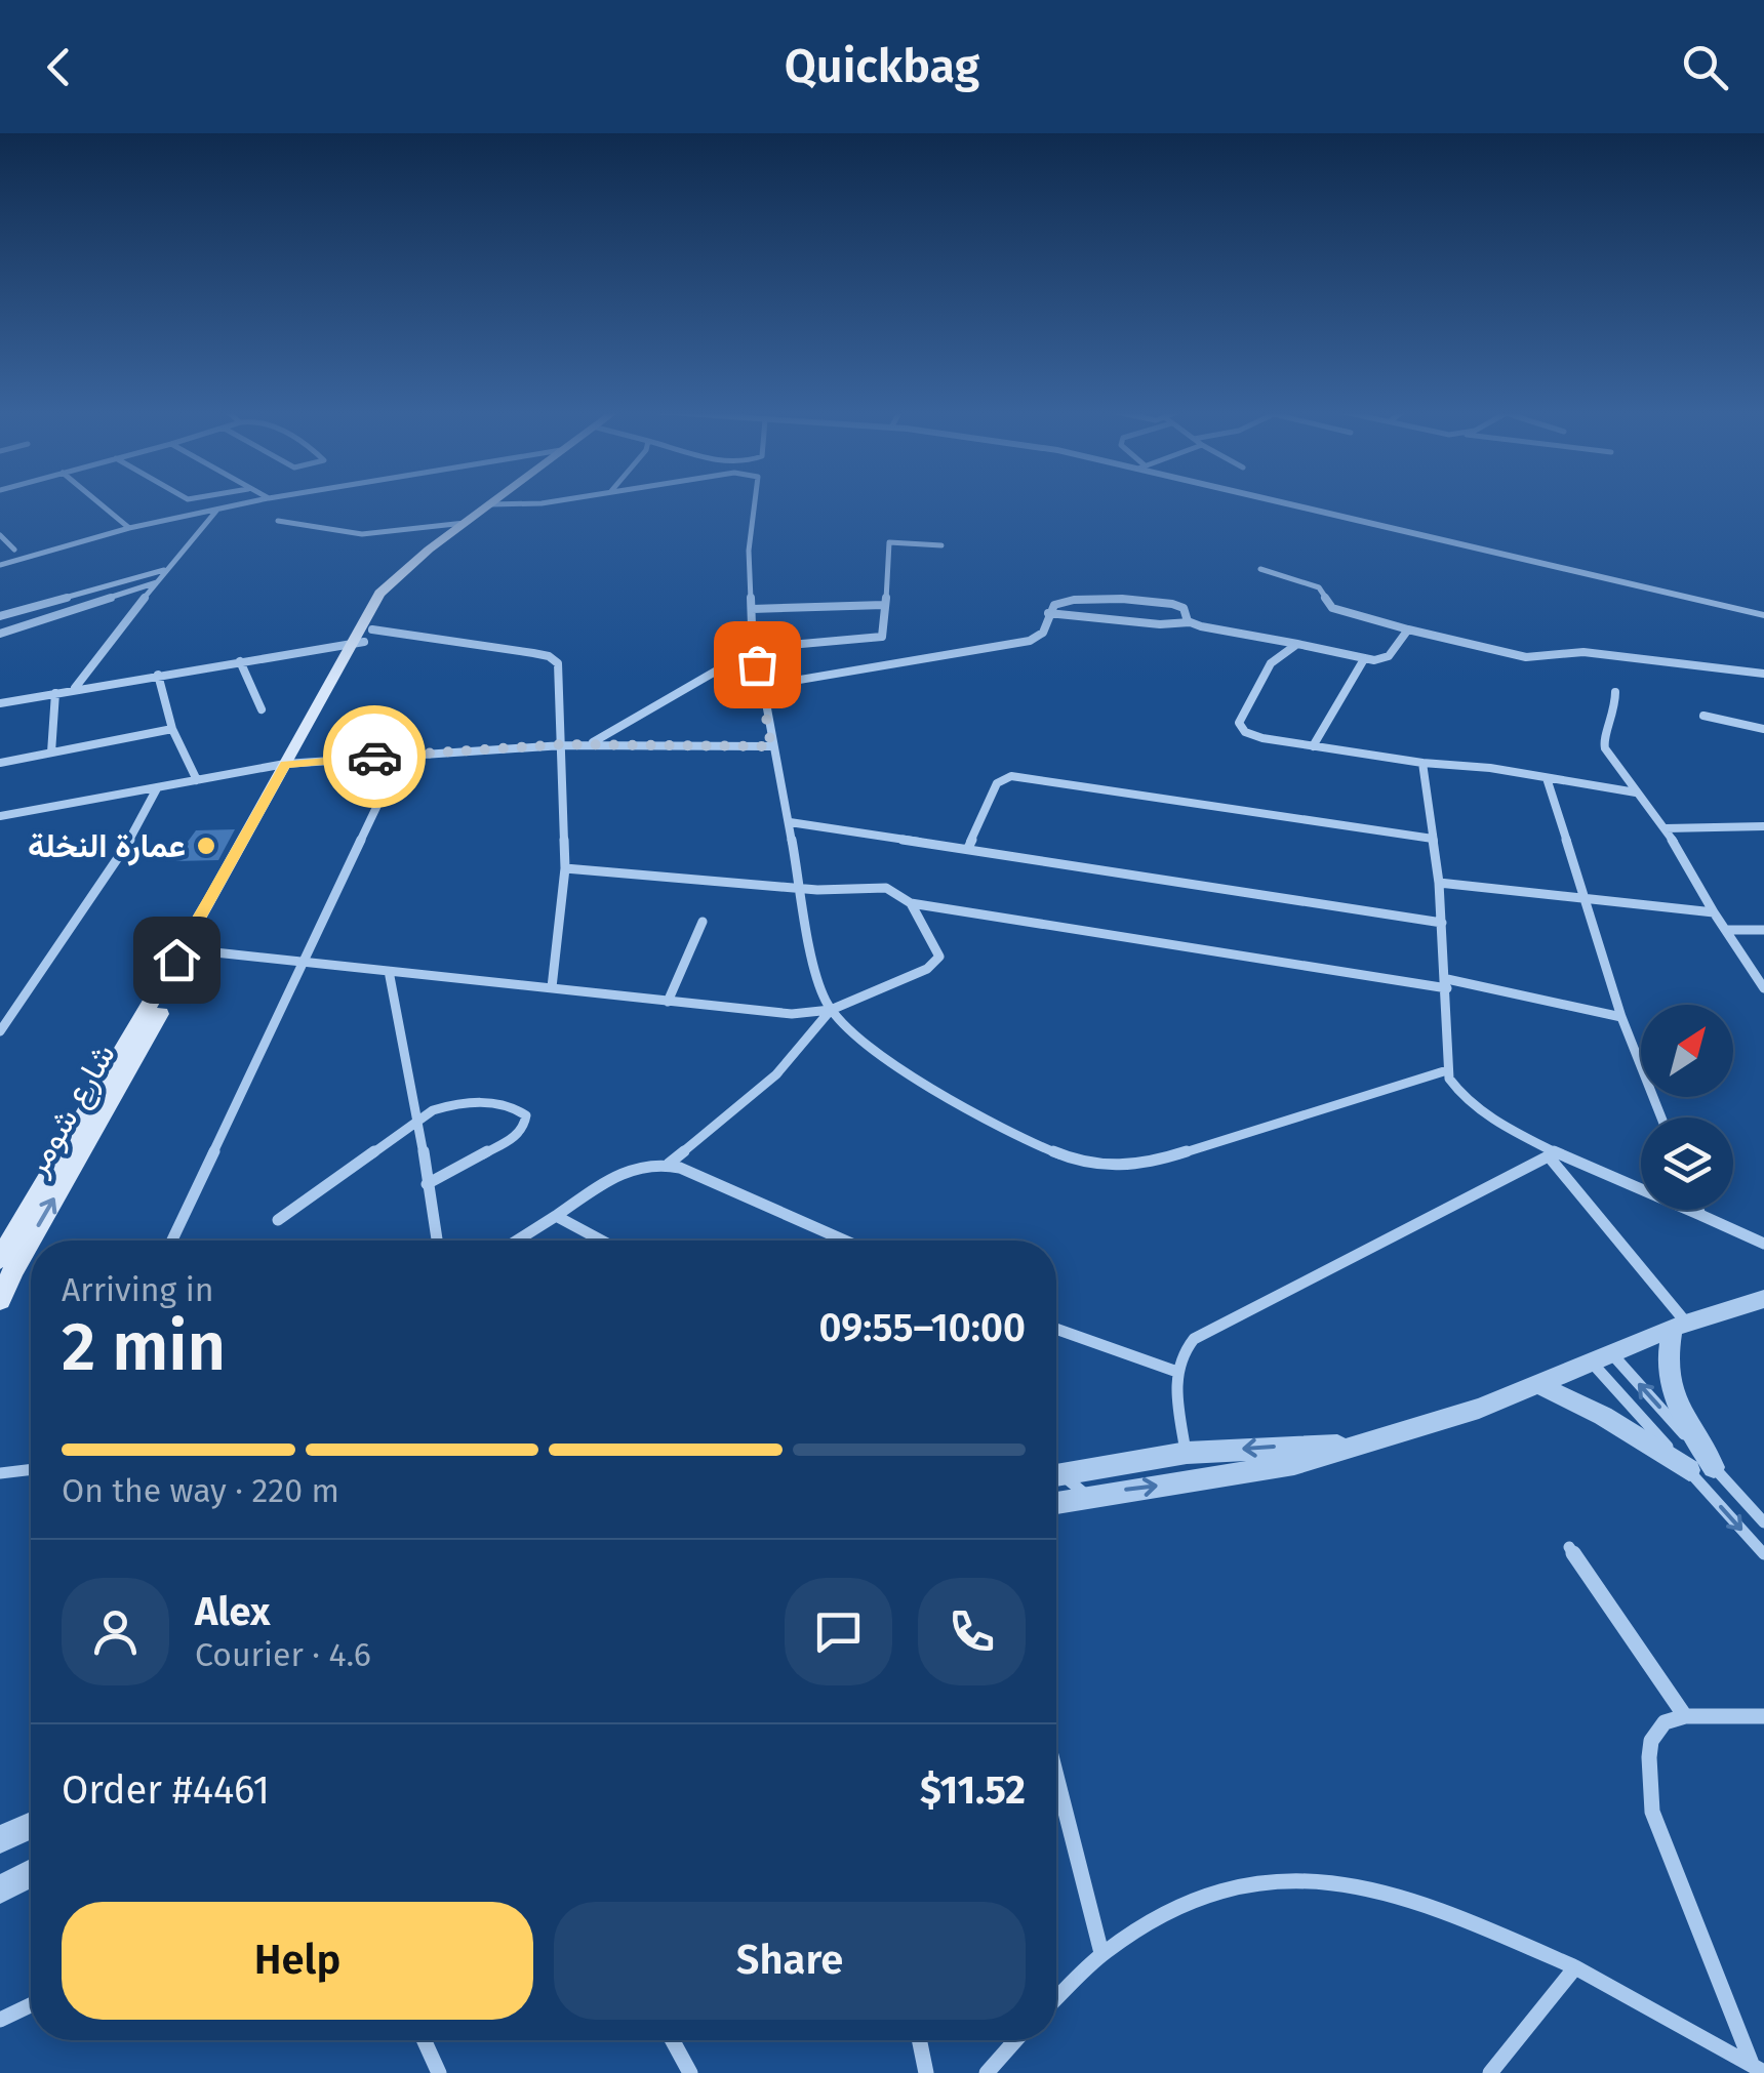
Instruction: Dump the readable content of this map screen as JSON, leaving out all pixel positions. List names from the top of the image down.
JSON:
{
  "streets": {
    "main road": ["شارع شومر"]
  },
  "places": ["عمارة النخلة"],
  "north": "top right",
  "page": {
    "header": "Quickbag",
    "heading": ["2 min", "Arriving in", "09:55–10:00"],
    "panel": [
      "Alex",
      "Courier · 4.6",
      "Order #4461",
      "$11.52"
    ],
    "bar": "On the way · 220 m",
    "buttons": ["Help", "Share"]
  }
}
